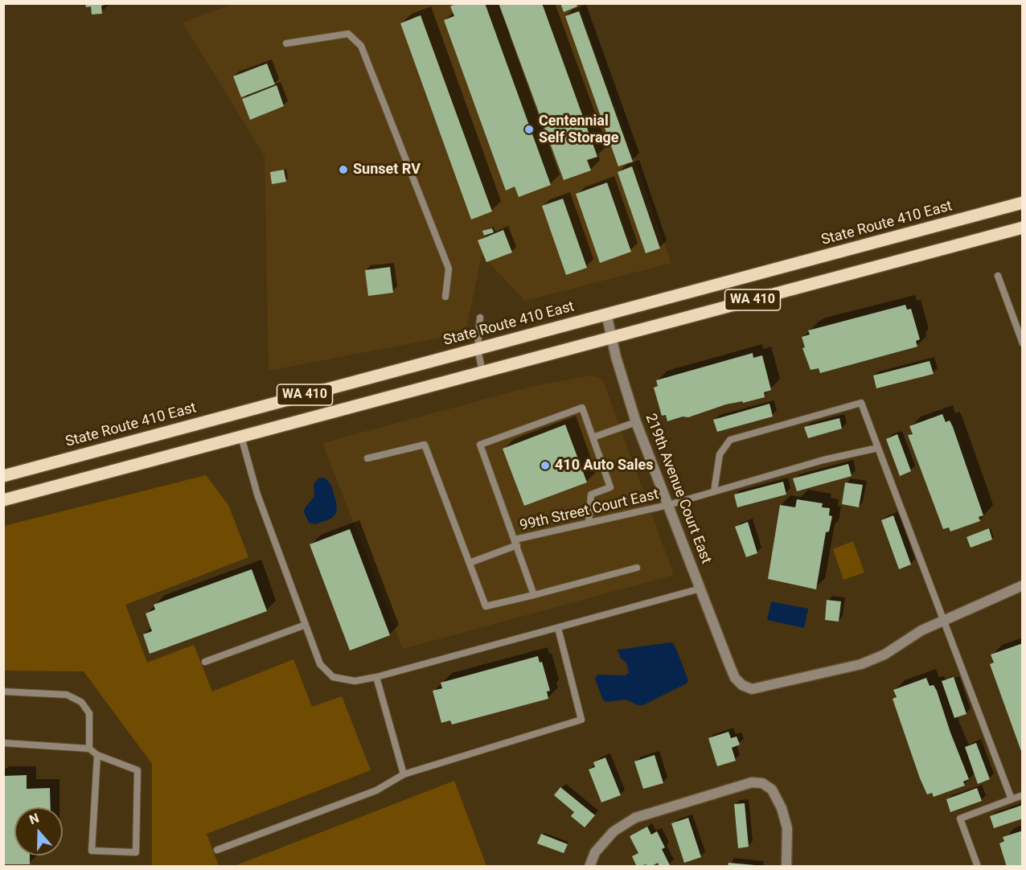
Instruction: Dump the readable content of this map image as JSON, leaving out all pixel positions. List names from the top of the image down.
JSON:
{
  "streets": {
    "main road": ["State Route 410 East", "WA 410"],
    "street": ["219th Avenue Court East"],
    "lane": ["99th Street Court East"]
  },
  "crossings": [
    ["State Route 410 East", "219th Avenue Court East"],
    ["WA 410", "219th Avenue Court East"],
    ["219th Avenue Court East", "99th Street Court East"]
  ],
  "places": ["Centennial Self Storage", "Sunset RV", "410 Auto Sales"],
  "north": "top"
}
